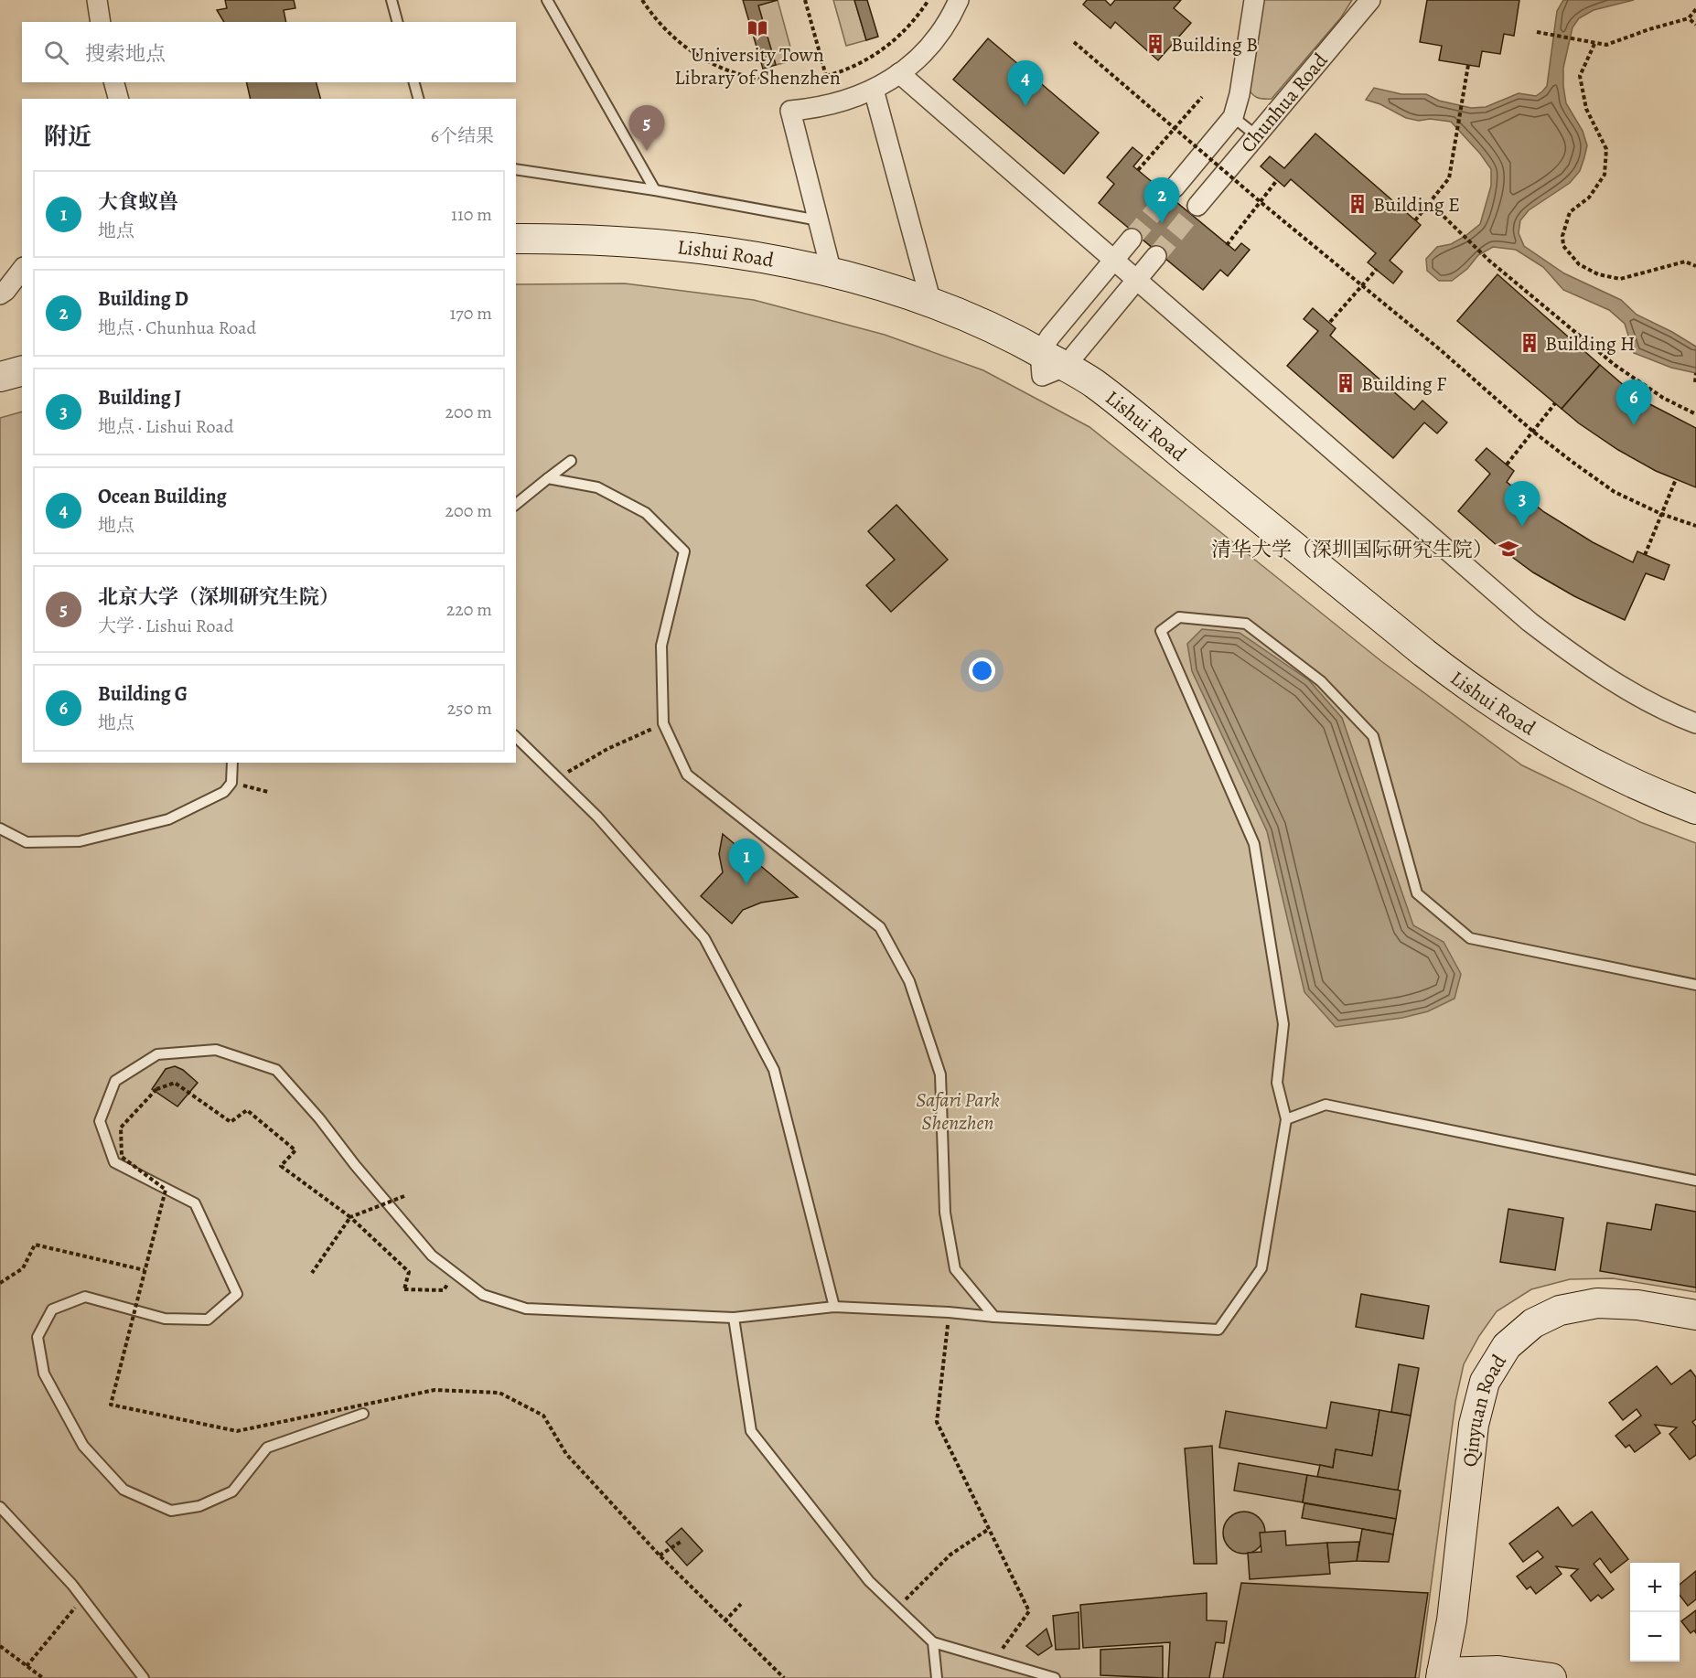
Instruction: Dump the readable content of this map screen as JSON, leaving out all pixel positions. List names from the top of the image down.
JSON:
{
  "streets": {
    "main road": ["Lishui Road", "Qinyuan Road"],
    "street": ["Chunhua Road"]
  },
  "parks": ["Safari Park Shenzhen"],
  "places": {
    "library": ["University Town Library of Shenzhen"],
    "building": [
      "Building B",
      "Building E",
      "Building H",
      "Building F"
    ],
    "school or university": ["清华大学（深圳国际研究生院）"]
  },
  "page": {
    "search": "搜索地点",
    "pins": [
      "4",
      "5",
      "2",
      "6",
      "3",
      "1"
    ],
    "heading": ["附近", "6个结果"],
    "list": [
      {
        "mark": "1",
        "name": "大食蚁兽",
        "note": "地点",
        "value": "110 m"
      },
      {
        "mark": "2",
        "name": "Building D",
        "note": "地点 · Chunhua Road",
        "value": "170 m"
      },
      {
        "mark": "3",
        "name": "Building J",
        "note": "地点 · Lishui Road",
        "value": "200 m"
      },
      {
        "mark": "4",
        "name": "Ocean Building",
        "note": "地点",
        "value": "200 m"
      },
      {
        "mark": "5",
        "name": "北京大学（深圳研究生院）",
        "note": "大学 · Lishui Road",
        "value": "220 m"
      },
      {
        "mark": "6",
        "name": "Building G",
        "note": "地点",
        "value": "250 m"
      }
    ],
    "map_buttons": ["+", "−"]
  }
}
